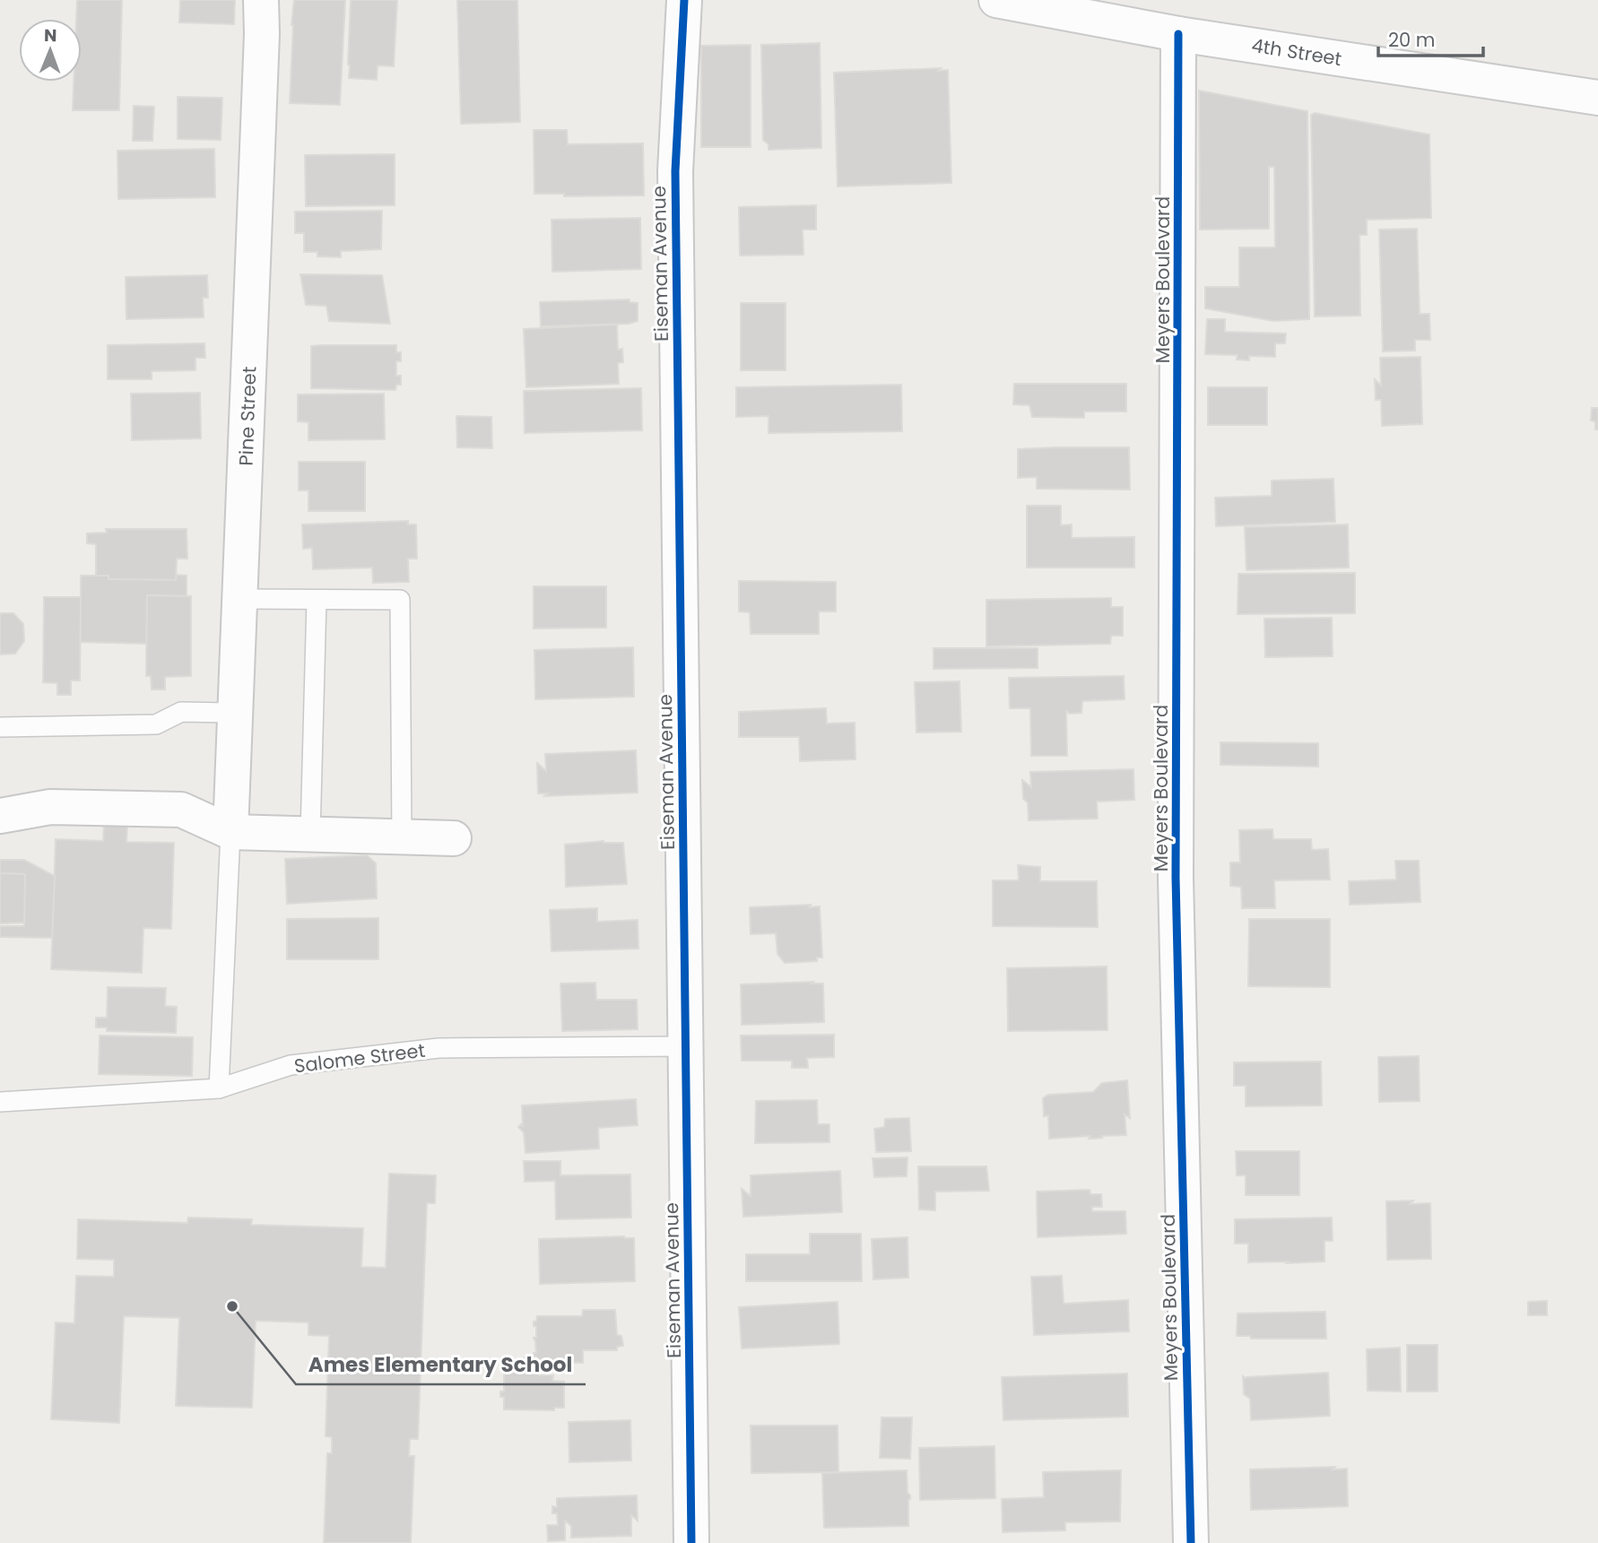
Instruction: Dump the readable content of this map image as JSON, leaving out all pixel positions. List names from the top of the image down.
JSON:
{
  "streets": {
    "street": [
      "4th Street",
      "Eiseman Avenue",
      "Meyers Boulevard",
      "Pine Street"
    ],
    "lane": ["Salome Street"]
  },
  "crossings": [
    ["4th Street", "Meyers Boulevard"],
    ["Eiseman Avenue", "Salome Street"]
  ],
  "places": ["Ames Elementary School"],
  "scale_bar": "20 m",
  "north": "top"
}
